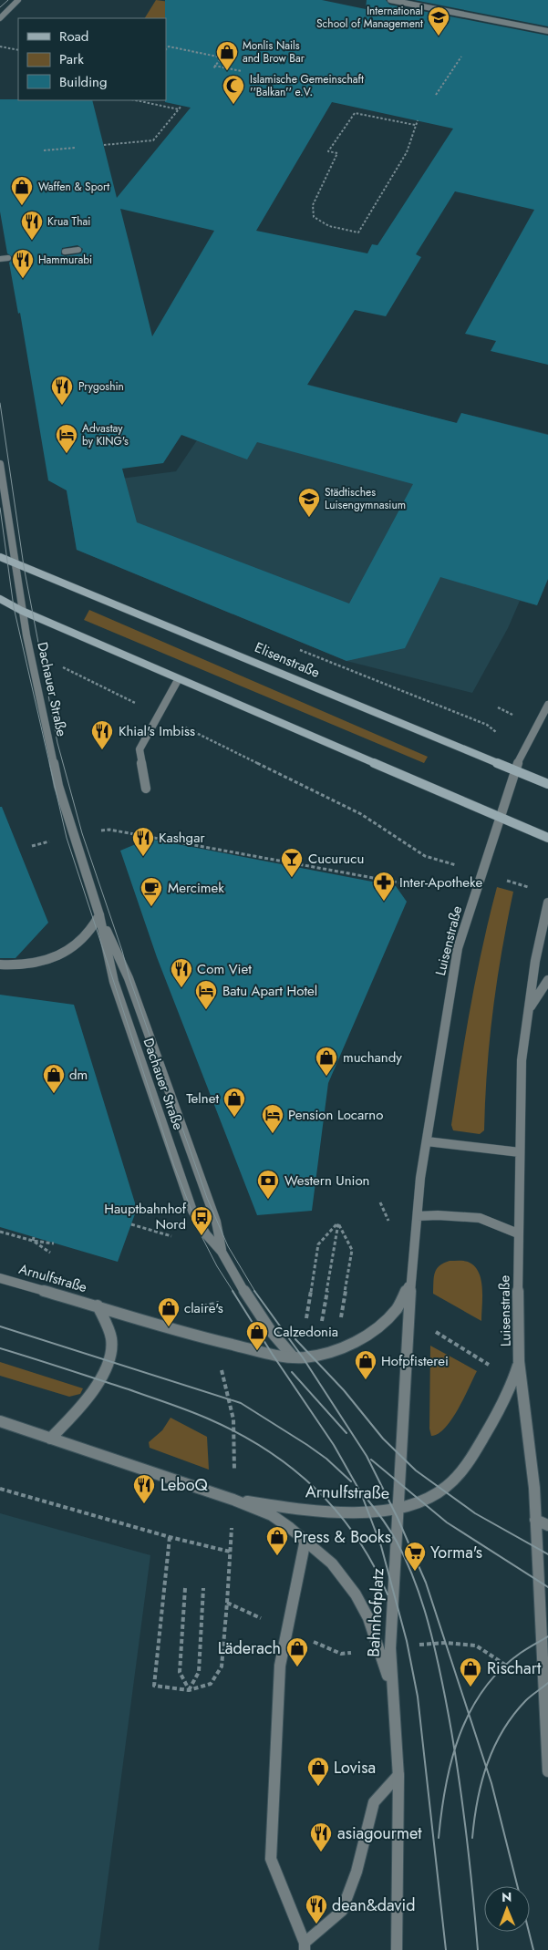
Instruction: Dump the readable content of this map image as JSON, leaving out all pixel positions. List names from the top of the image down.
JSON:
{
  "streets": {
    "main road": ["Elisenstraße"],
    "street": [
      "Dachauer Straße",
      "Luisenstraße",
      "Arnulfstraße",
      "Bahnhofplatz"
    ]
  },
  "crossings": [
    ["Elisenstraße", "Dachauer Straße"],
    ["Elisenstraße", "Luisenstraße"],
    ["Dachauer Straße", "Arnulfstraße"],
    ["Luisenstraße", "Arnulfstraße"],
    ["Luisenstraße", "Bahnhofplatz"],
    ["Arnulfstraße", "Bahnhofplatz"]
  ],
  "places": {
    "school or university": ["International School of Management", "Städtisches Luisengymnasium"],
    "shop": [
      "Monlis Nails and Brow Bar",
      "Waffen & Sport",
      "muchandy",
      "dm",
      "Telnet",
      "claire's",
      "Calzedonia",
      "Hofpfisterei",
      "Press & Books",
      "Läderach",
      "Rischart",
      "Lovisa"
    ],
    "mosque": ["Islamische Gemeinschaft ''Balkan'' e.V."],
    "restaurant": [
      "Krua Thai",
      "Hammurabi",
      "Prygoshin",
      "Khial's Imbiss",
      "Kashgar",
      "Com Viet",
      "LeboQ",
      "asiagourmet",
      "dean&david"
    ],
    "hotel": ["Advastay by KING's", "Batu Apart Hotel", "Pension Locarno"],
    "bar": ["Cucurucu"],
    "pharmacy": ["Inter-Apotheke"],
    "cafe": ["Mercimek"],
    "bank": ["Western Union"],
    "bus stop": ["Hauptbahnhof Nord"],
    "supermarket": ["Yorma's"]
  },
  "legend": ["Road", "Park", "Building"],
  "north": "top"
}
